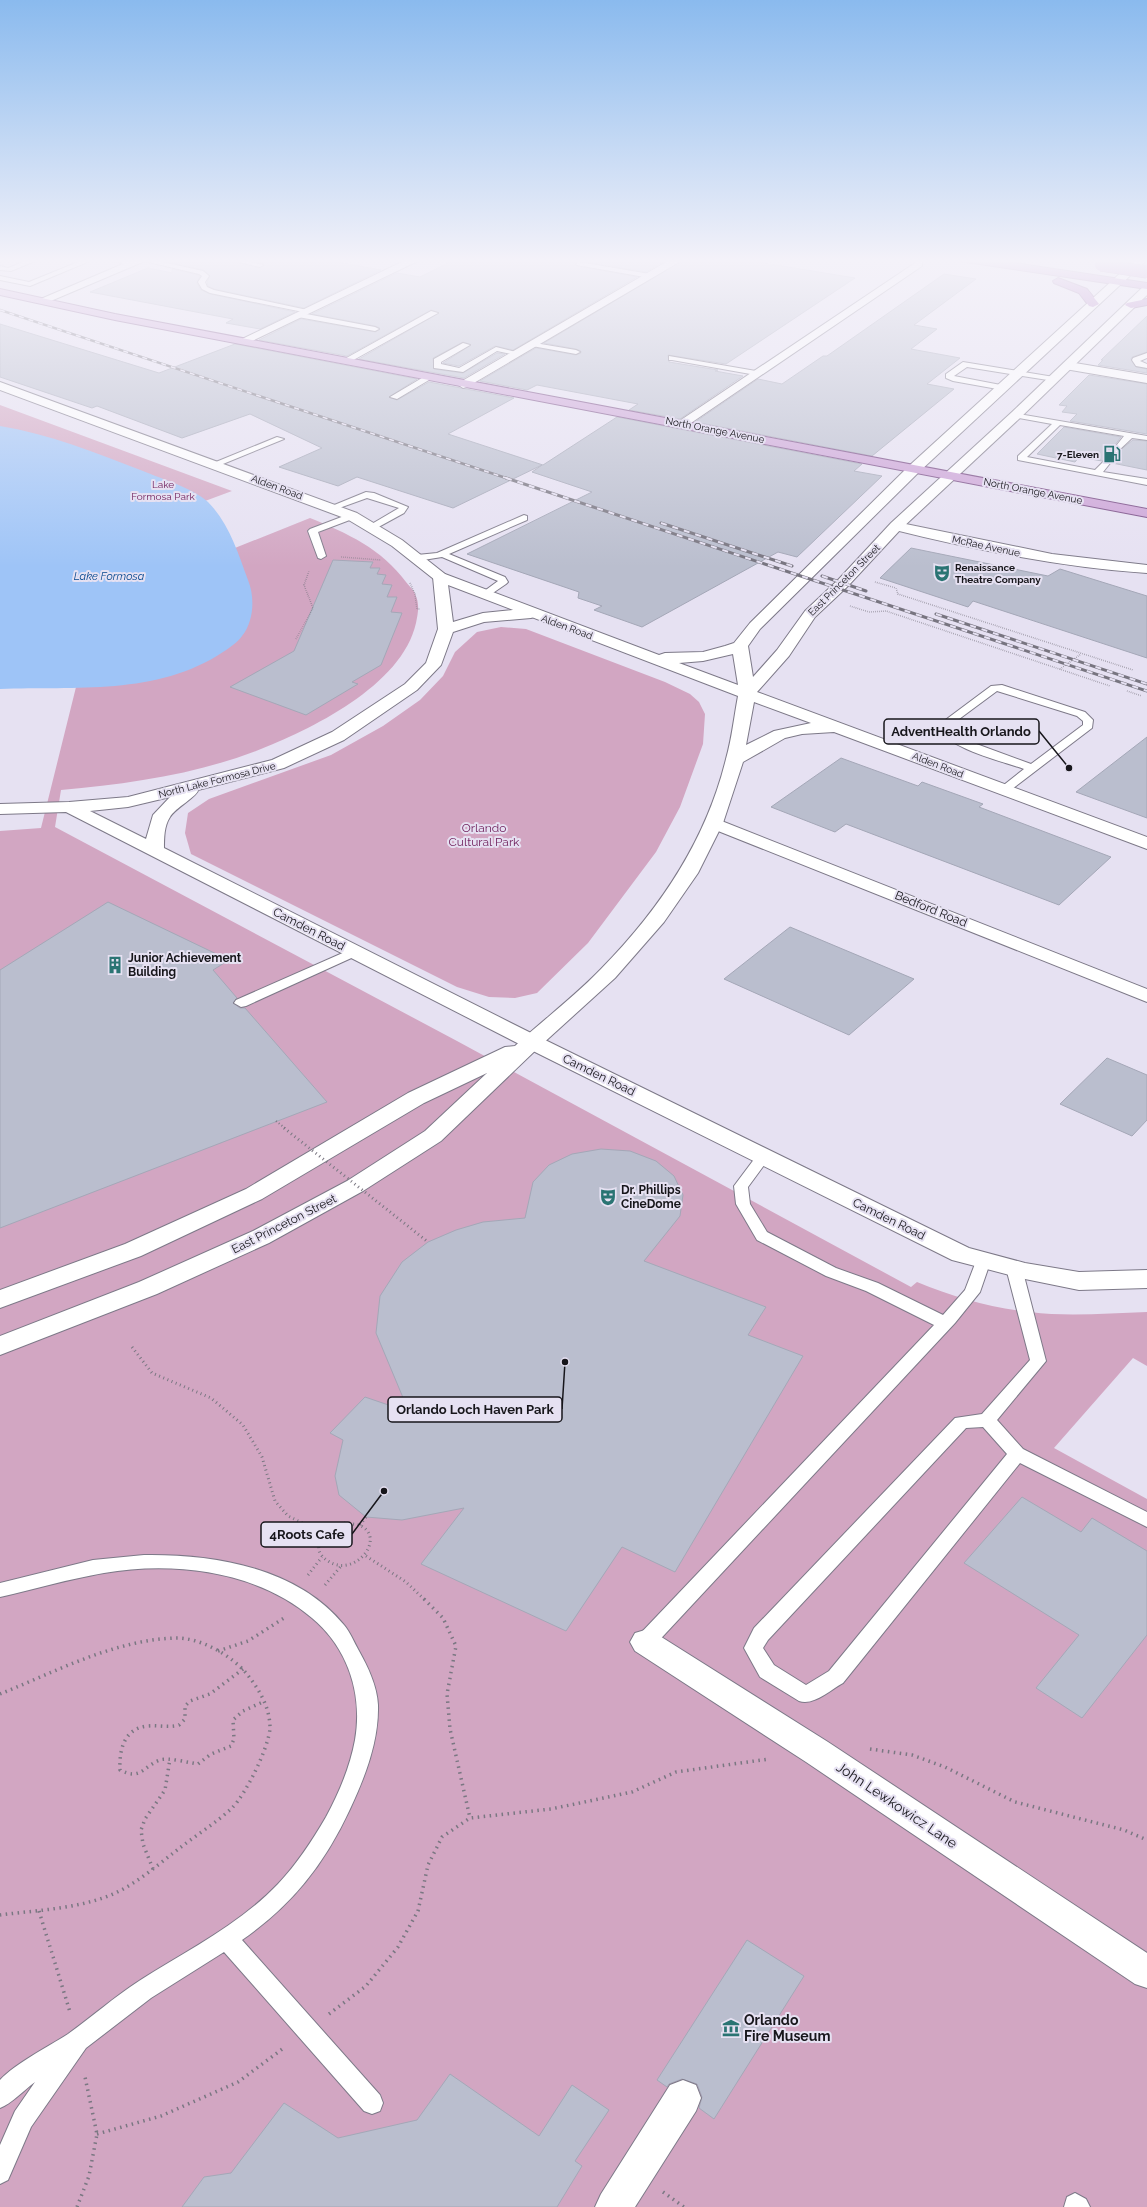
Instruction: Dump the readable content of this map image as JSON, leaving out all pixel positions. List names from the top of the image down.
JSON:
{
  "streets": {
    "main road": ["North Orange Avenue"],
    "street": [
      "Alden Road",
      "McRae Avenue",
      "East Princeton Street",
      "North Lake Formosa Drive",
      "Bedford Road",
      "Camden Road",
      "John Lewkowicz Lane"
    ]
  },
  "crossings": [
    ["North Orange Avenue", "East Princeton Street"],
    ["Alden Road", "East Princeton Street"],
    ["Alden Road", "North Lake Formosa Drive"],
    ["McRae Avenue", "East Princeton Street"],
    ["East Princeton Street", "Bedford Road"],
    ["East Princeton Street", "Camden Road"],
    ["North Lake Formosa Drive", "Camden Road"]
  ],
  "water": ["Lake Formosa"],
  "parks": ["Lake Formosa Park", "Orlando Cultural Park"],
  "places": {
    "fuel station": ["7-Eleven"],
    "theatre": ["Renaissance Theatre Company", "Dr. Phillips CineDome"],
    "other": ["AdventHealth Orlando", "Orlando Loch Haven Park", "4Roots Cafe"],
    "building": ["Junior Achievement Building"],
    "museum": ["Orlando Fire Museum"]
  }
}
